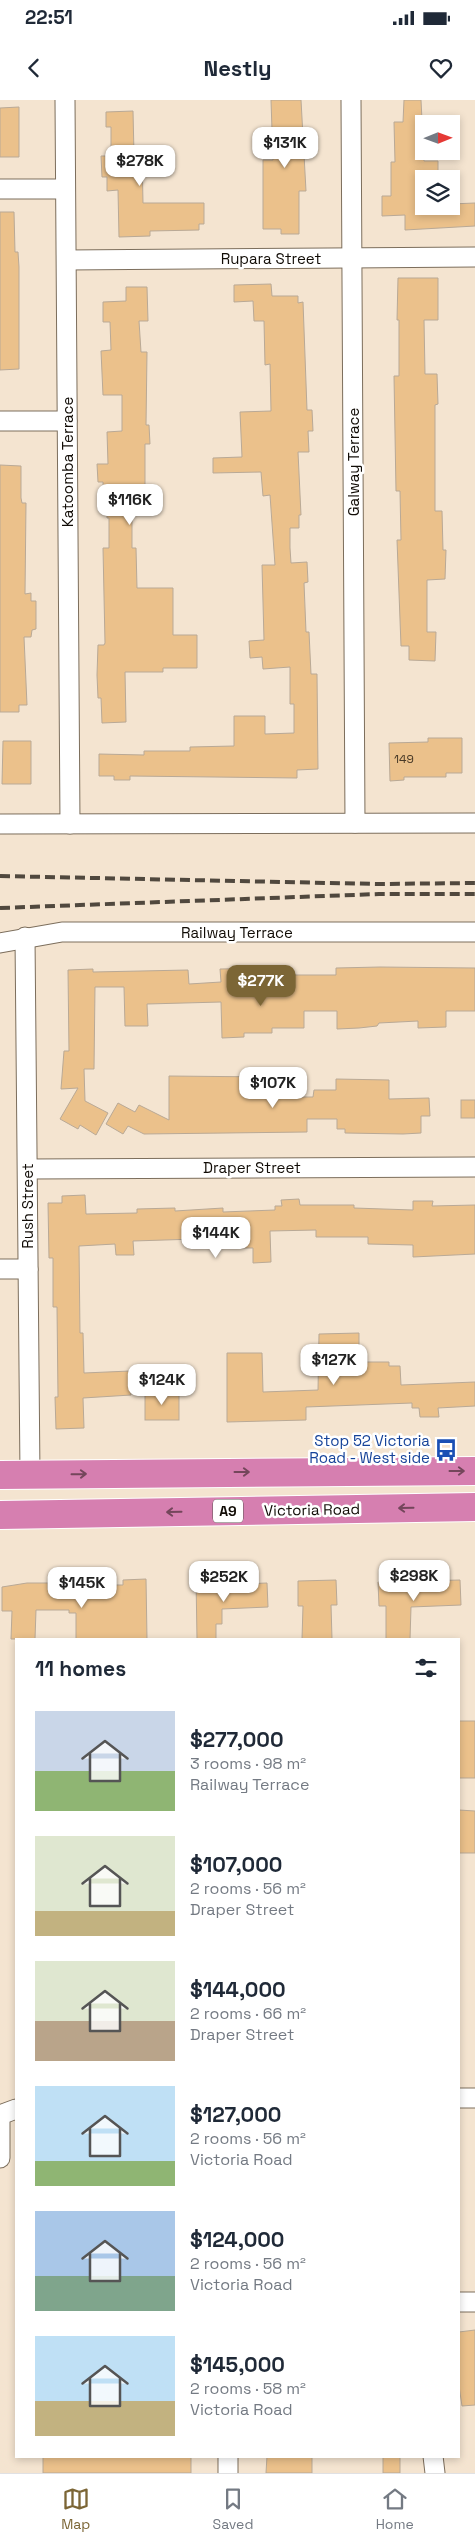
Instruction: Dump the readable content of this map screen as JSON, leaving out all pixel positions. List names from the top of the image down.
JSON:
{
  "streets": {
    "highway": ["Victoria Road", "A9"],
    "street": [
      "Rupara Street",
      "Katoomba Terrace",
      "Galway Terrace",
      "Railway Terrace",
      "Draper Street",
      "Rush Street"
    ]
  },
  "crossings": [
    ["Rupara Street", "Katoomba Terrace"],
    ["Rupara Street", "Galway Terrace"],
    ["Railway Terrace", "Rush Street"],
    ["Draper Street", "Rush Street"]
  ],
  "places": {
    "bus stop": ["Stop 52 Victoria Road - West side"]
  },
  "house_numbers": ["149"],
  "north": "right",
  "page": {
    "status": "22:51",
    "header": "Nestly",
    "price": [
      "$131K",
      "$278K",
      "$116K",
      "$277K",
      "$107K",
      "$144K",
      "$127K",
      "$124K",
      "$298K",
      "$252K",
      "$145K"
    ],
    "heading": "11 homes",
    "list": [
      {
        "name": "$277,000",
        "note": "3 rooms · 98 m² · Railway Terrace"
      },
      {
        "name": "$107,000",
        "note": "2 rooms · 56 m² · Draper Street"
      },
      {
        "name": "$144,000",
        "note": "2 rooms · 66 m² · Draper Street"
      },
      {
        "name": "$127,000",
        "note": "2 rooms · 56 m² · Victoria Road"
      },
      {
        "name": "$124,000",
        "note": "2 rooms · 56 m² · Victoria Road"
      },
      {
        "name": "$145,000",
        "note": "2 rooms · 58 m² · Victoria Road"
      }
    ],
    "tabs": ["Map", "Saved", "Home"]
  }
}
